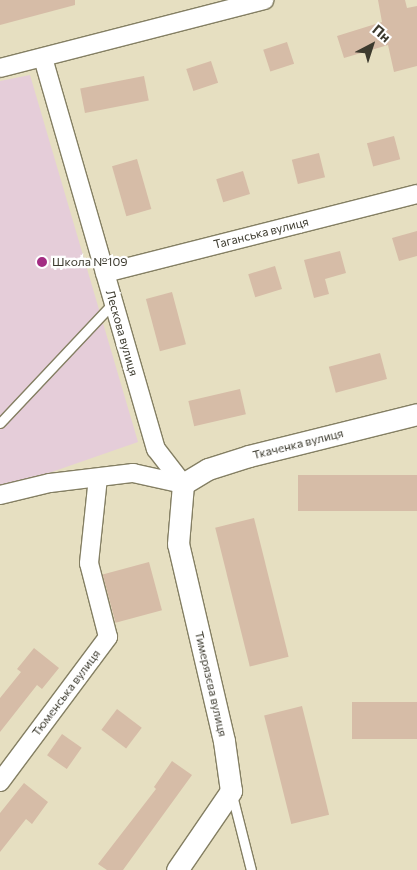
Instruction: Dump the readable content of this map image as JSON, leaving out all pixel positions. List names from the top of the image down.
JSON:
{
  "streets": {
    "street": [
      "Таганська вулиця",
      "Лескова вулиця",
      "Ткаченка вулиця",
      "Тимерязєва вулиця",
      "Тюменська вулиця"
    ]
  },
  "crossings": [
    ["Таганська вулиця", "Лескова вулиця"],
    ["Лескова вулиця", "Ткаченка вулиця"],
    ["Лескова вулиця", "Тимерязєва вулиця"],
    ["Ткаченка вулиця", "Тимерязєва вулиця"]
  ],
  "places": ["Школа №109"],
  "north": "top right"
}
